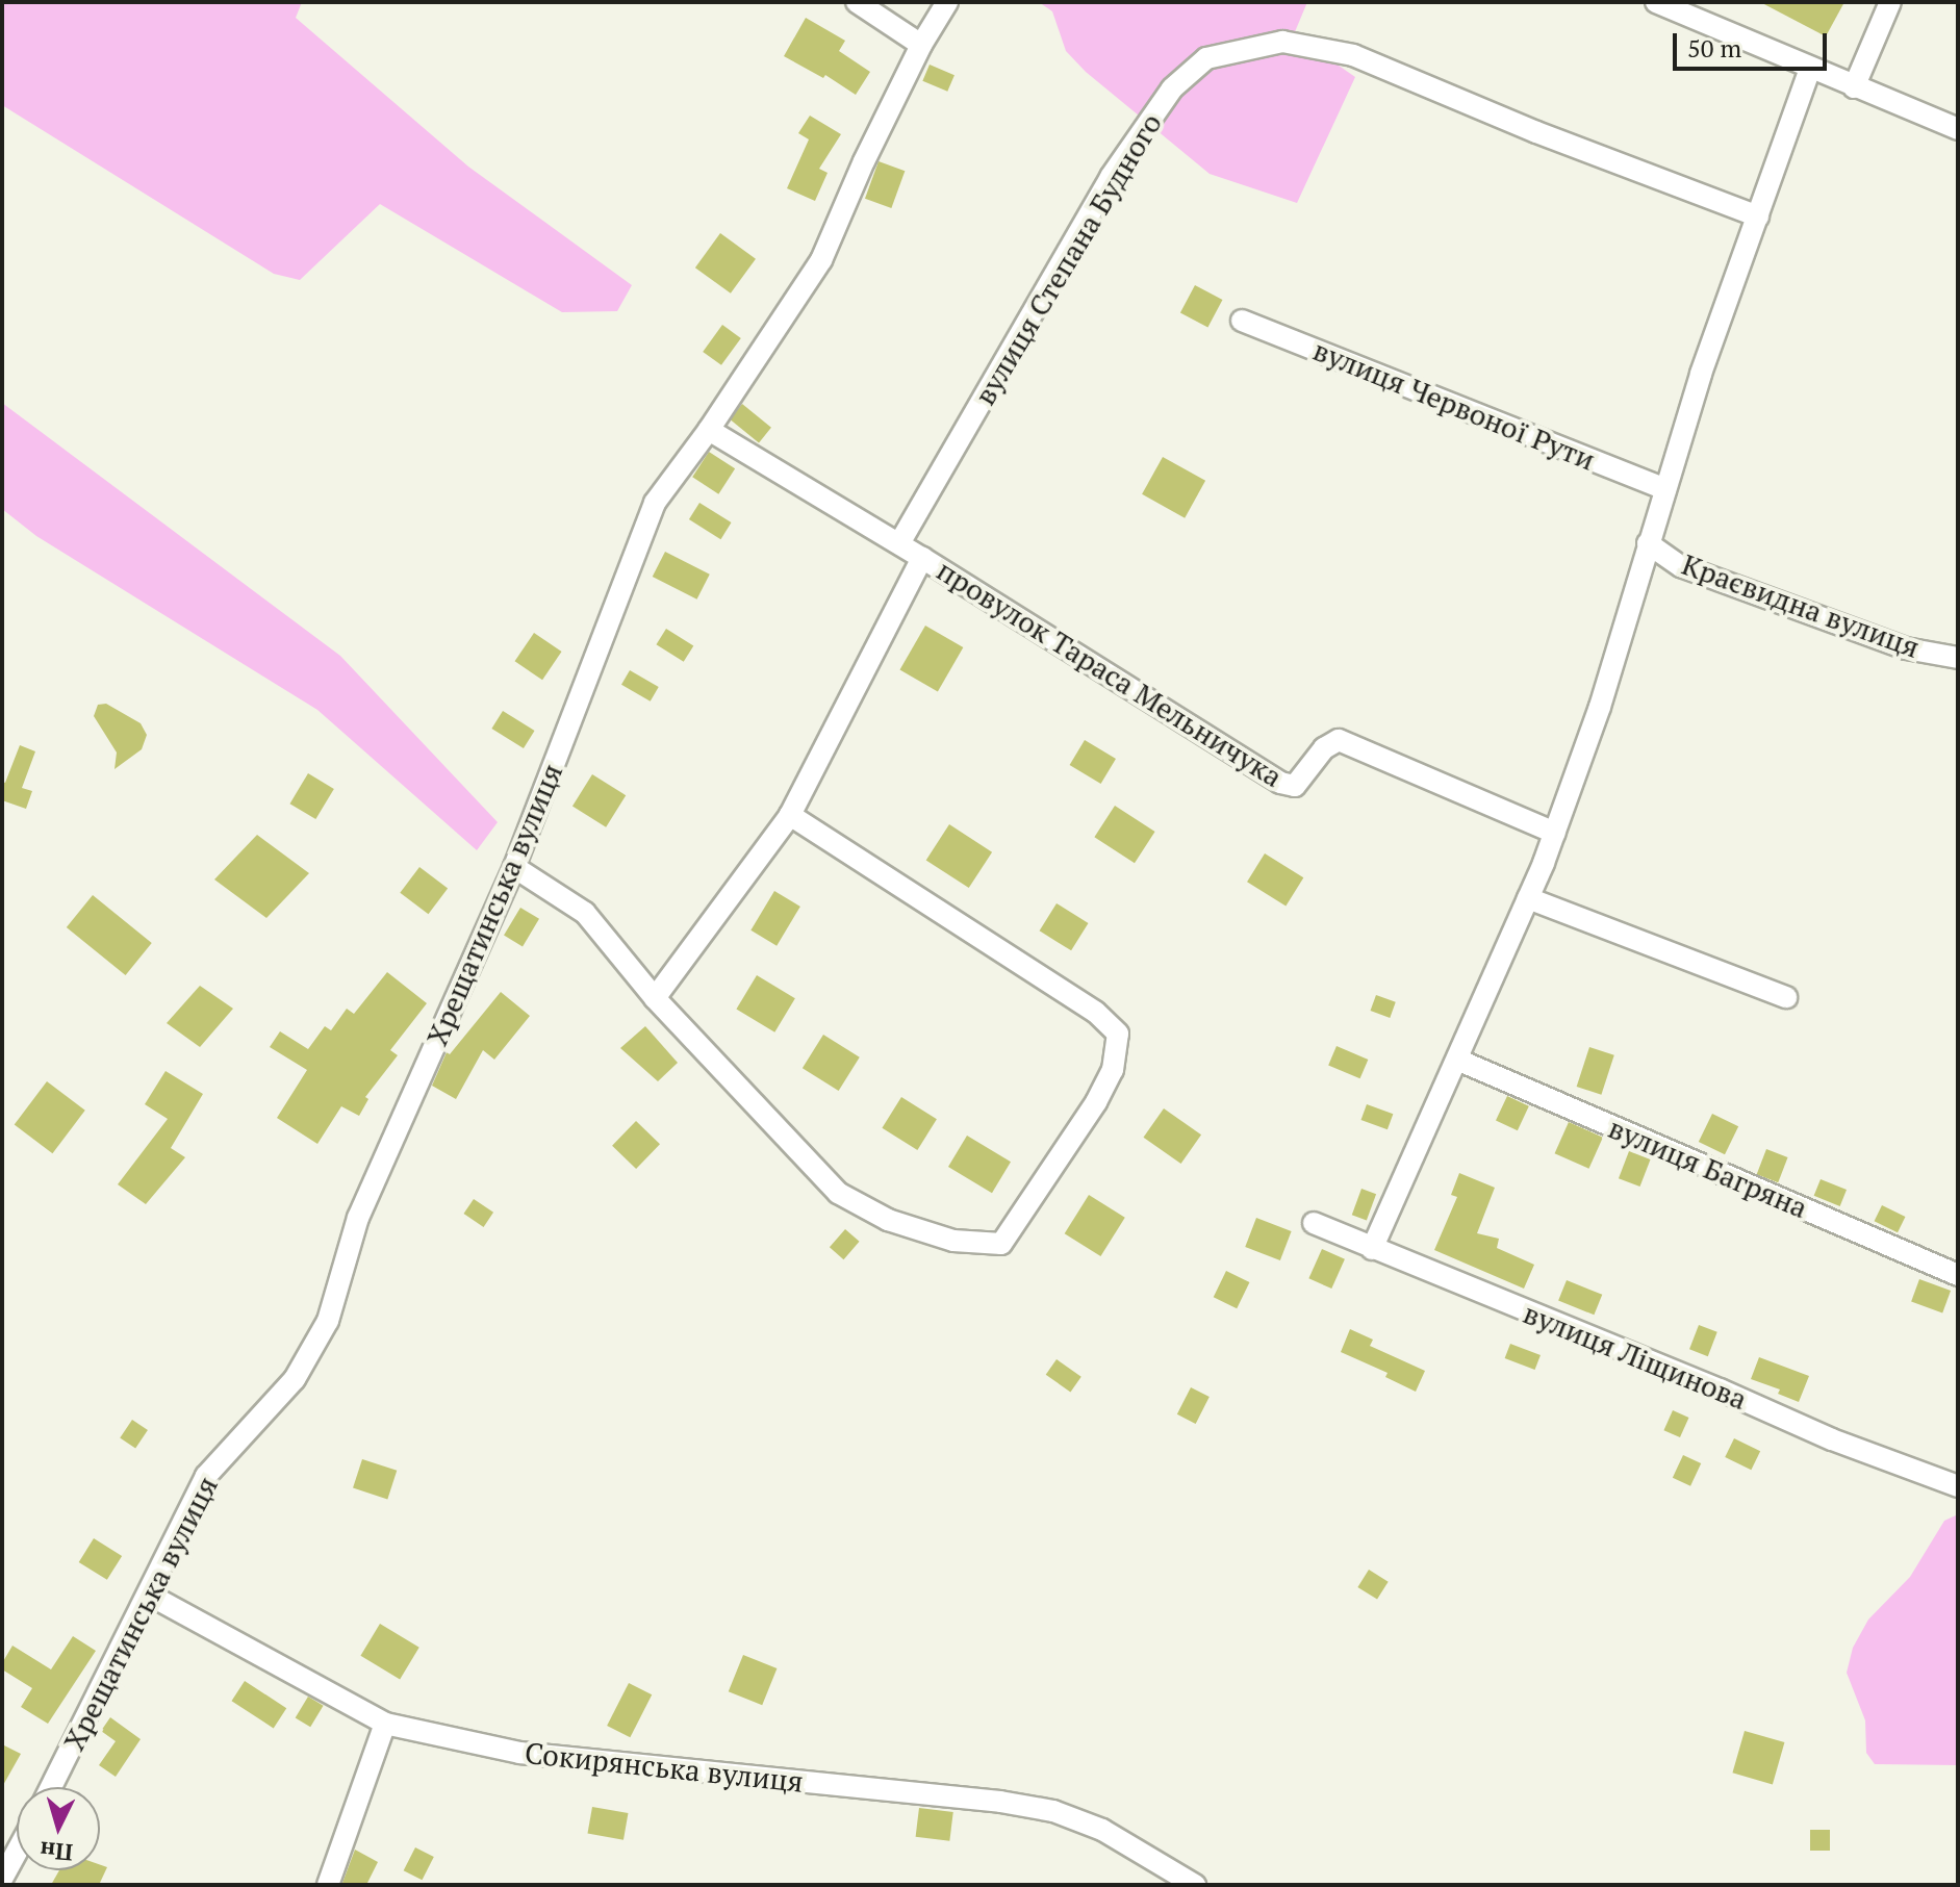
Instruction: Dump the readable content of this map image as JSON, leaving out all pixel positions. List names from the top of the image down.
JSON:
{
  "streets": {
    "street": [
      "вулиця Степана Будного",
      "вулиця Червоної Рути",
      "Краєвидна вулиця",
      "провулок Тараса Мельничука",
      "Хрещатинська вулиця",
      "вулиця Багряна",
      "вулиця Ліщинова",
      "Сокирянська вулиця"
    ]
  },
  "crossings": [
    ["вулиця Степана Будного", "провулок Тараса Мельничука"],
    ["провулок Тараса Мельничука", "Хрещатинська вулиця"],
    ["Хрещатинська вулиця", "Сокирянська вулиця"]
  ],
  "scale_bar": "50 m",
  "north": "bottom"
}
